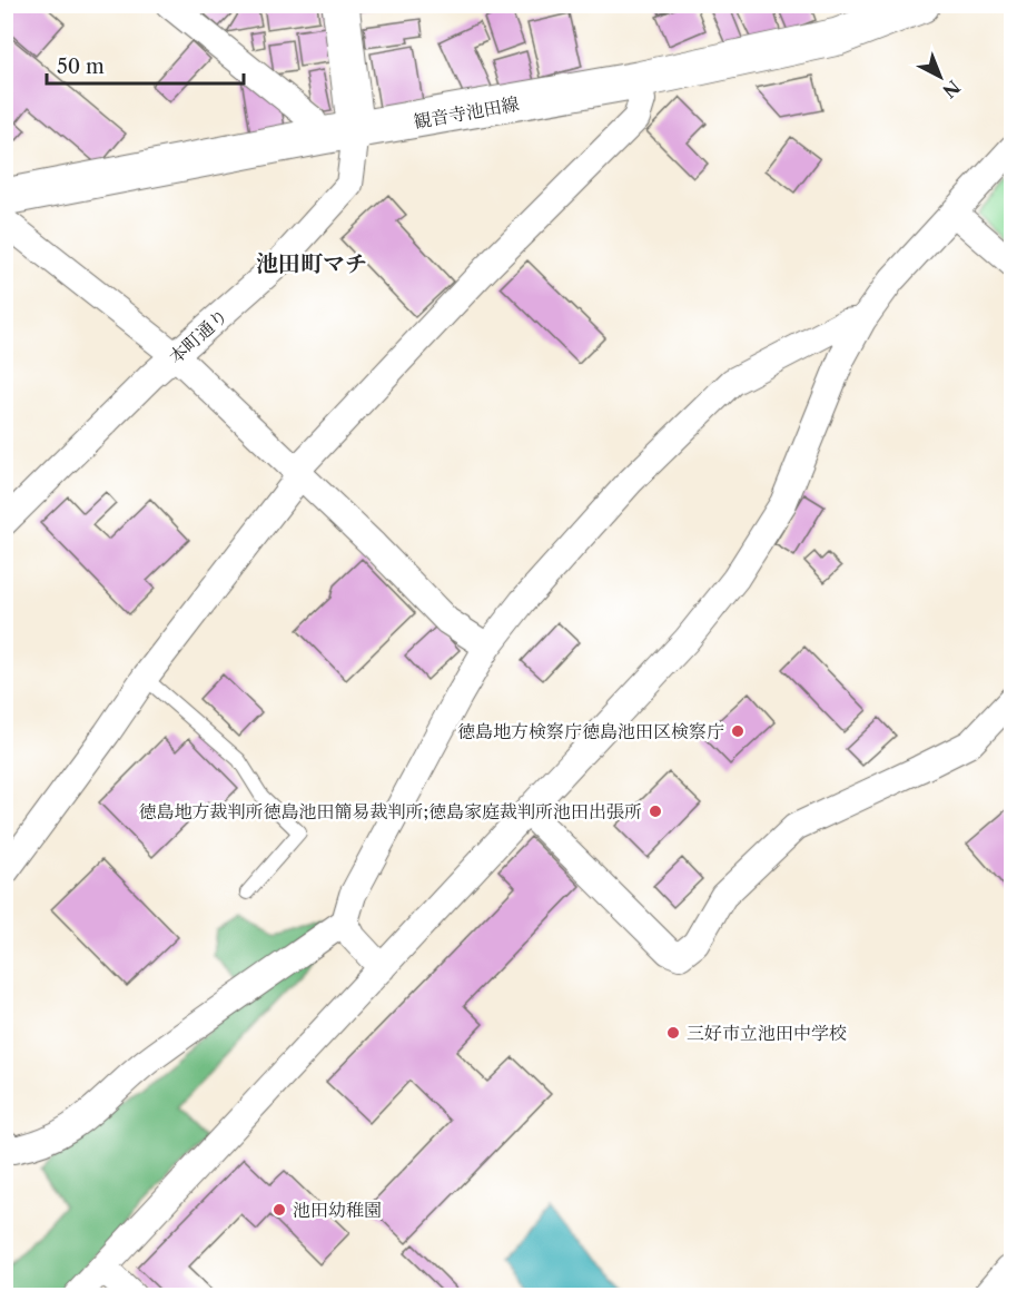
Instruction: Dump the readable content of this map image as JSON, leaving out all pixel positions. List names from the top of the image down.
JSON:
{
  "streets": {
    "main road": ["観音寺池田線"],
    "street": ["本町通り"]
  },
  "crossings": [
    ["観音寺池田線", "本町通り"]
  ],
  "districts": ["池田町マチ"],
  "places": [
    "徳島地方検察庁徳島池田区検察庁",
    "徳島地方裁判所徳島池田簡易裁判所;徳島家庭裁判所池田出張所",
    "三好市立池田中学校",
    "池田幼稚園"
  ],
  "scale_bar": "50 m",
  "north": "bottom right"
}
